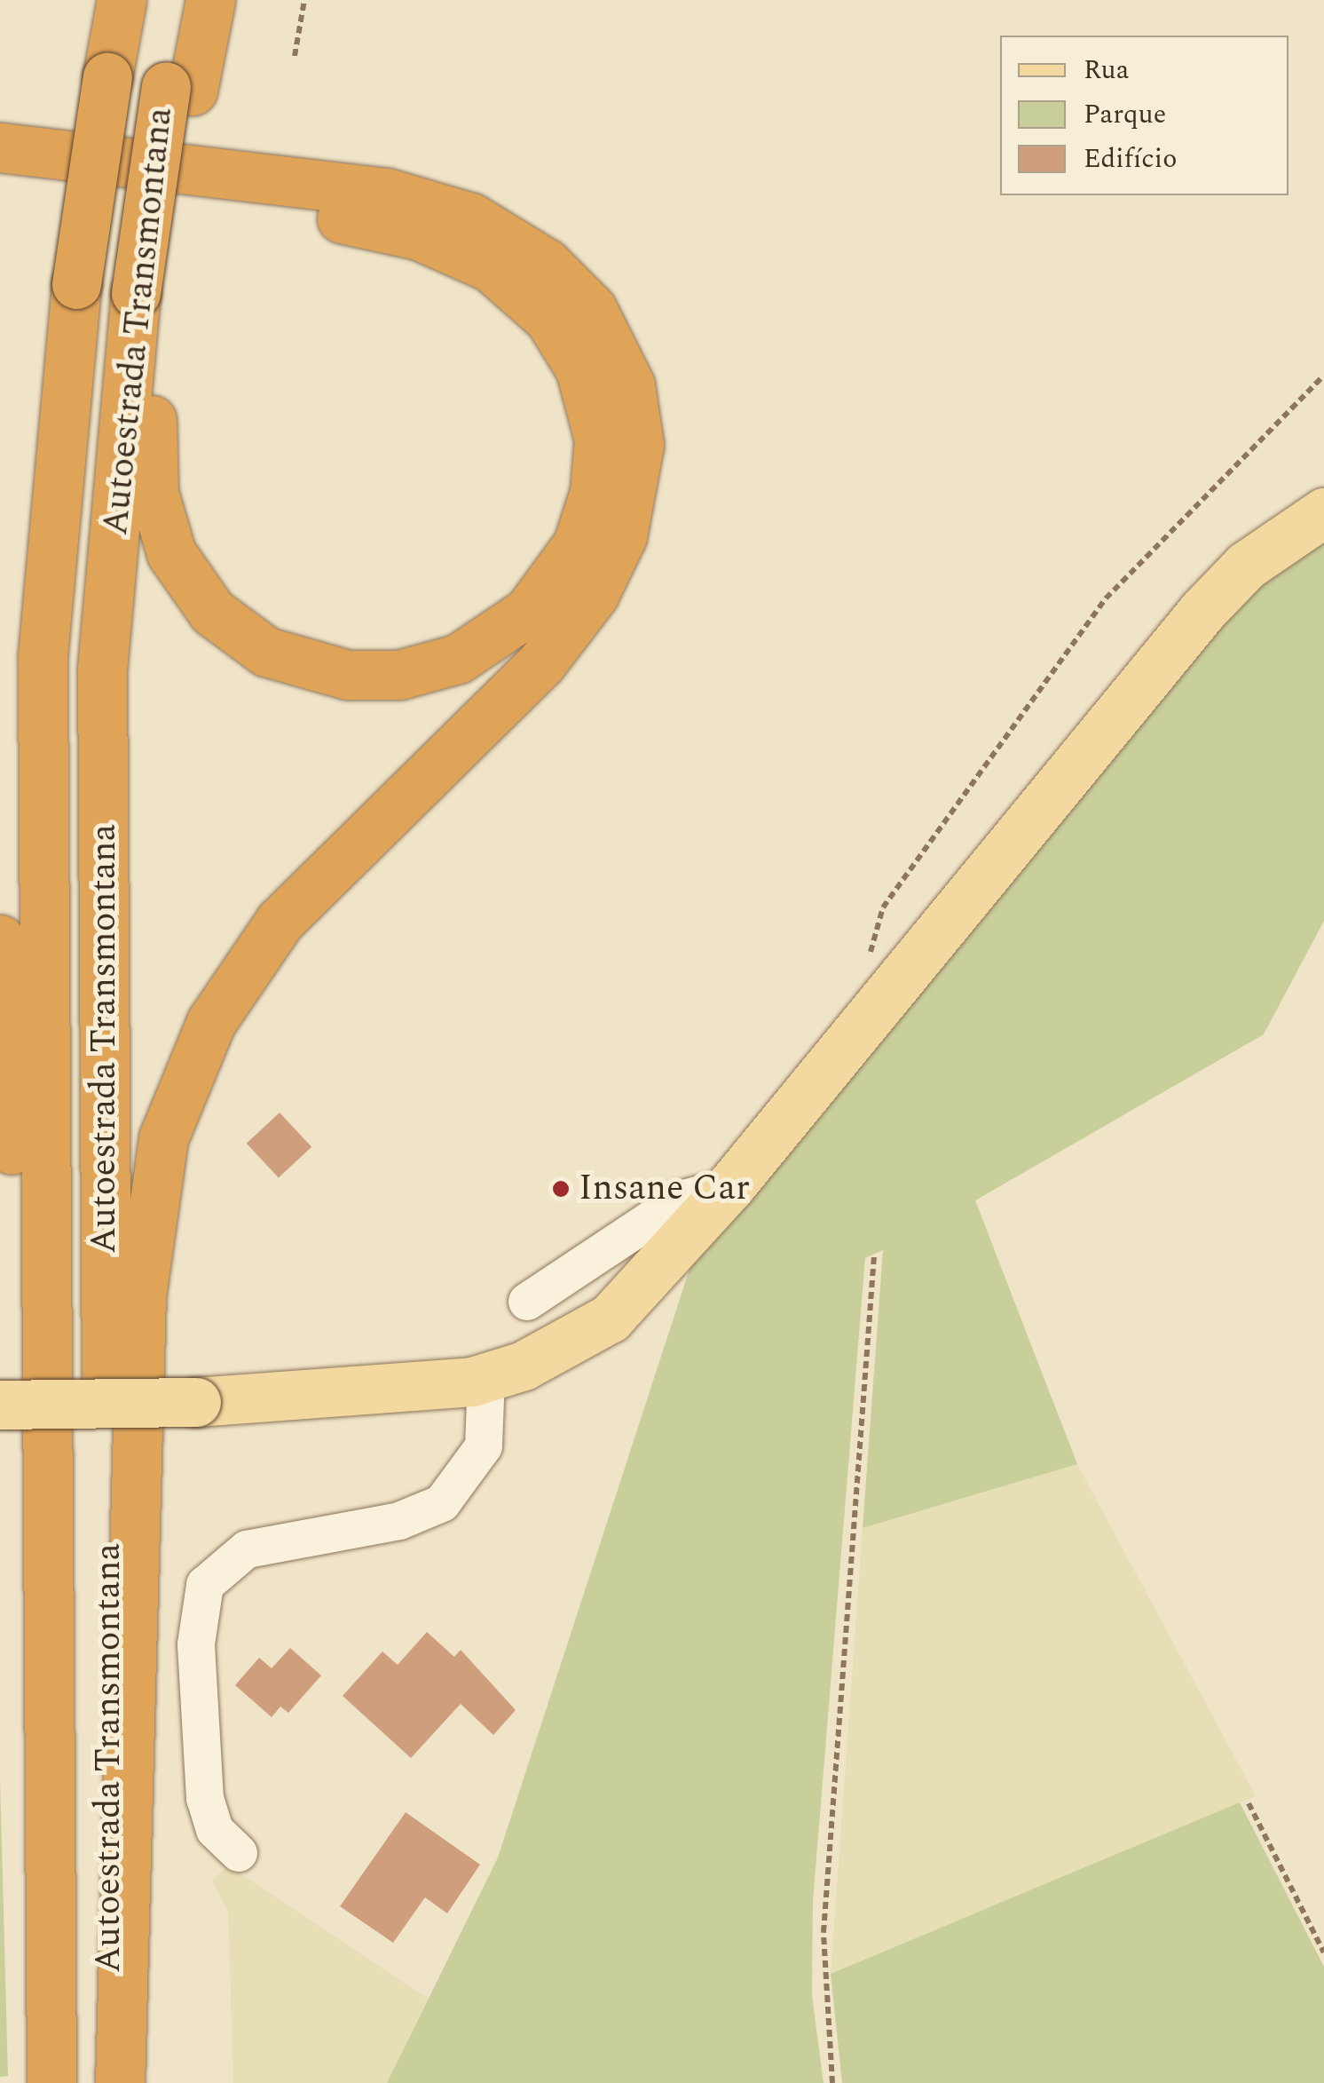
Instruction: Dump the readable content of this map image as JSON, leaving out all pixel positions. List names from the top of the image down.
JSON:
{
  "streets": {
    "highway": ["Autoestrada Transmontana"]
  },
  "places": ["Insane Car"],
  "legend": ["Rua", "Parque", "Edifício"]
}
